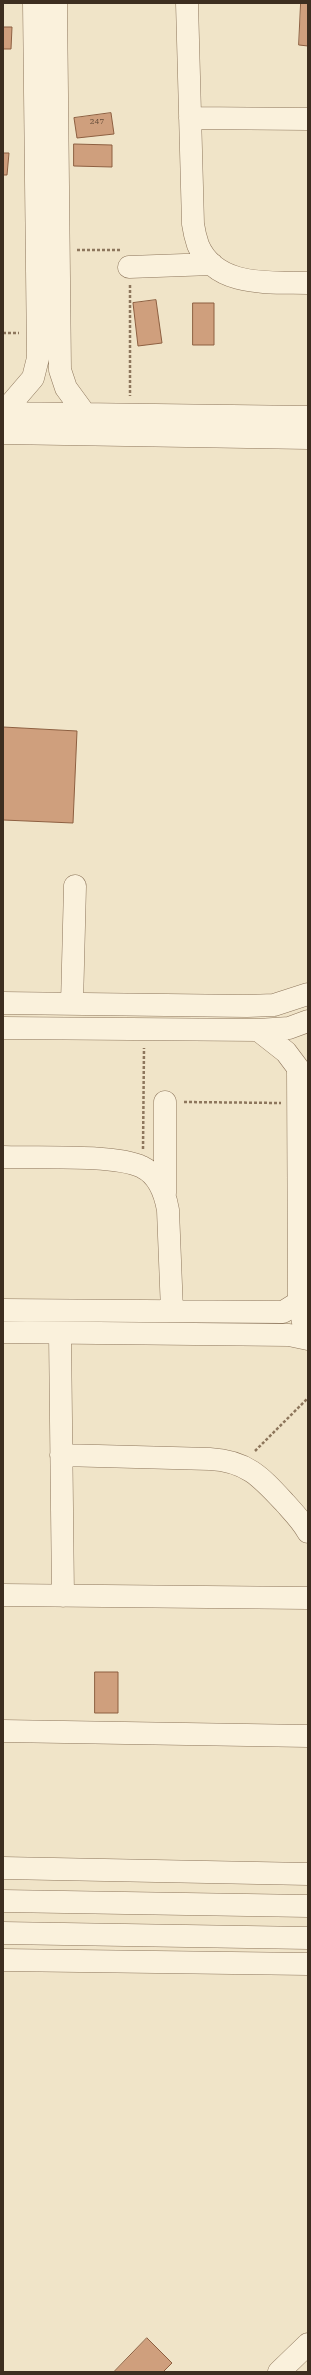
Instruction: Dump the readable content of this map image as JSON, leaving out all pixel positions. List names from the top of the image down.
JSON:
{
  "house_numbers": ["247"]
}
